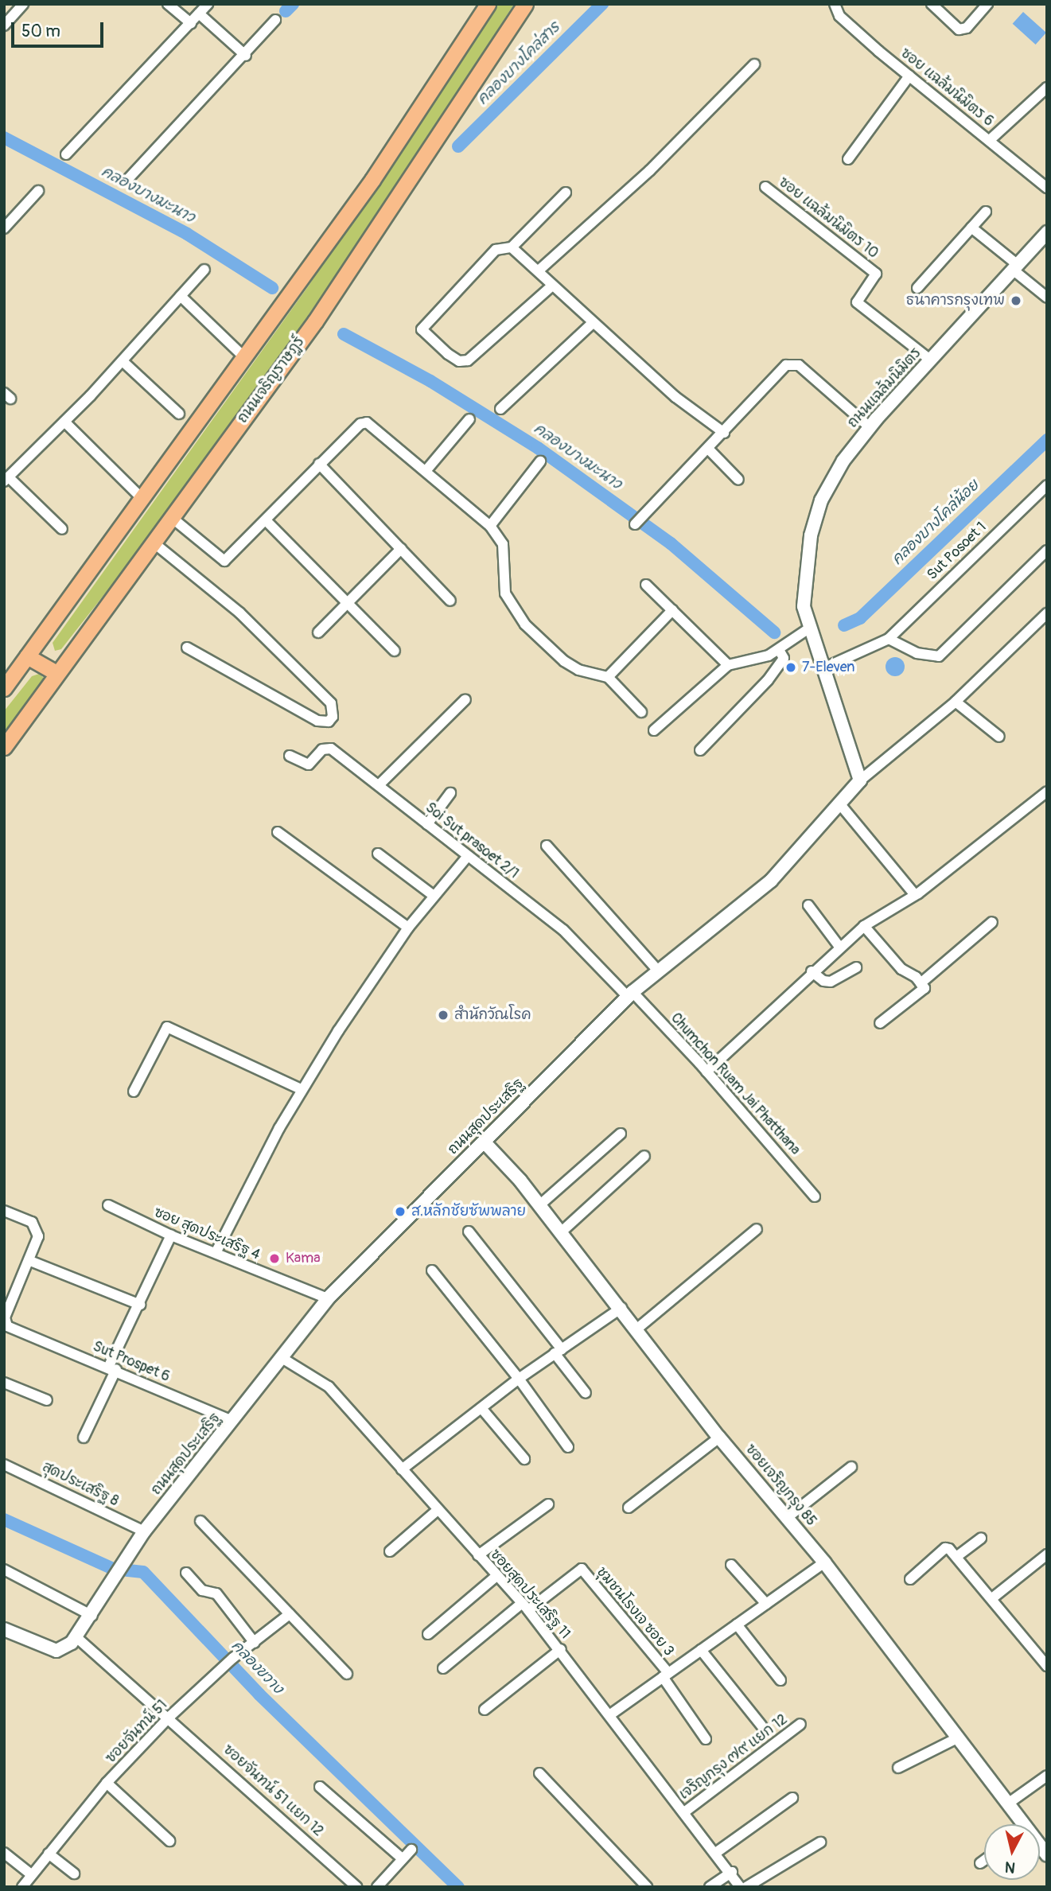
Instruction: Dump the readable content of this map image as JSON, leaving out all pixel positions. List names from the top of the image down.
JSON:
{
  "streets": {
    "main road": ["ถนนเจริญราษฎร์"],
    "street": [
      "ซอย แฉล้มนิมิตร 6",
      "ซอย แฉล้มนิมิตร 10",
      "ถนนแฉล้มนิมิตร",
      "Sut Posoet 1",
      "Soi Sut prasoet 2/1",
      "Chumchon Ruam Jai Phatthana",
      "ถนนสุดประเสริฐ",
      "ซอย สุดประเสริฐ 4",
      "Sut Prospet 6",
      "สุดประเสริฐ 8",
      "ซอยเจริญกรุง 85",
      "ซอยสุดประเสริฐ 11",
      "ชุมชนโรงเจ ซอย 3",
      "ซอยจันทน์ 51",
      "เจริญกรุง ๗๙ แยก 12",
      "ซอยจันทน์ 51 แยก 12"
    ]
  },
  "crossings": [
    ["ซอย แฉล้มนิมิตร 10", "ถนนแฉล้มนิมิตร"],
    ["Soi Sut prasoet 2/1", "Chumchon Ruam Jai Phatthana"],
    ["Soi Sut prasoet 2/1", "ถนนสุดประเสริฐ"],
    ["Chumchon Ruam Jai Phatthana", "ถนนสุดประเสริฐ"],
    ["ถนนสุดประเสริฐ", "ซอย สุดประเสริฐ 4"],
    ["ถนนสุดประเสริฐ", "Sut Prospet 6"],
    ["ถนนสุดประเสริฐ", "สุดประเสริฐ 8"],
    ["ถนนสุดประเสริฐ", "ซอยเจริญกรุง 85"],
    ["ถนนสุดประเสริฐ", "ซอยสุดประเสริฐ 11"],
    ["ถนนสุดประเสริฐ", "ซอยจันทน์ 51 แยก 12"],
    ["ซอยสุดประเสริฐ 11", "ชุมชนโรงเจ ซอย 3"],
    ["ซอยสุดประเสริฐ 11", "เจริญกรุง ๗๙ แยก 12"],
    ["ซอยจันทน์ 51", "ซอยจันทน์ 51 แยก 12"]
  ],
  "water": [
    "คลองบางโคล่สาร",
    "คลองบางมะนาว",
    "คลองบางโคล่น้อย",
    "คลองขวาง"
  ],
  "places": [
    "ธนาคารกรุงเทพ",
    "7-Eleven",
    "สำนักวัณโรค",
    "ส.หลักชัยซัพพลาย",
    "Kama"
  ],
  "scale_bar": "50 m",
  "north": "bottom"
}
